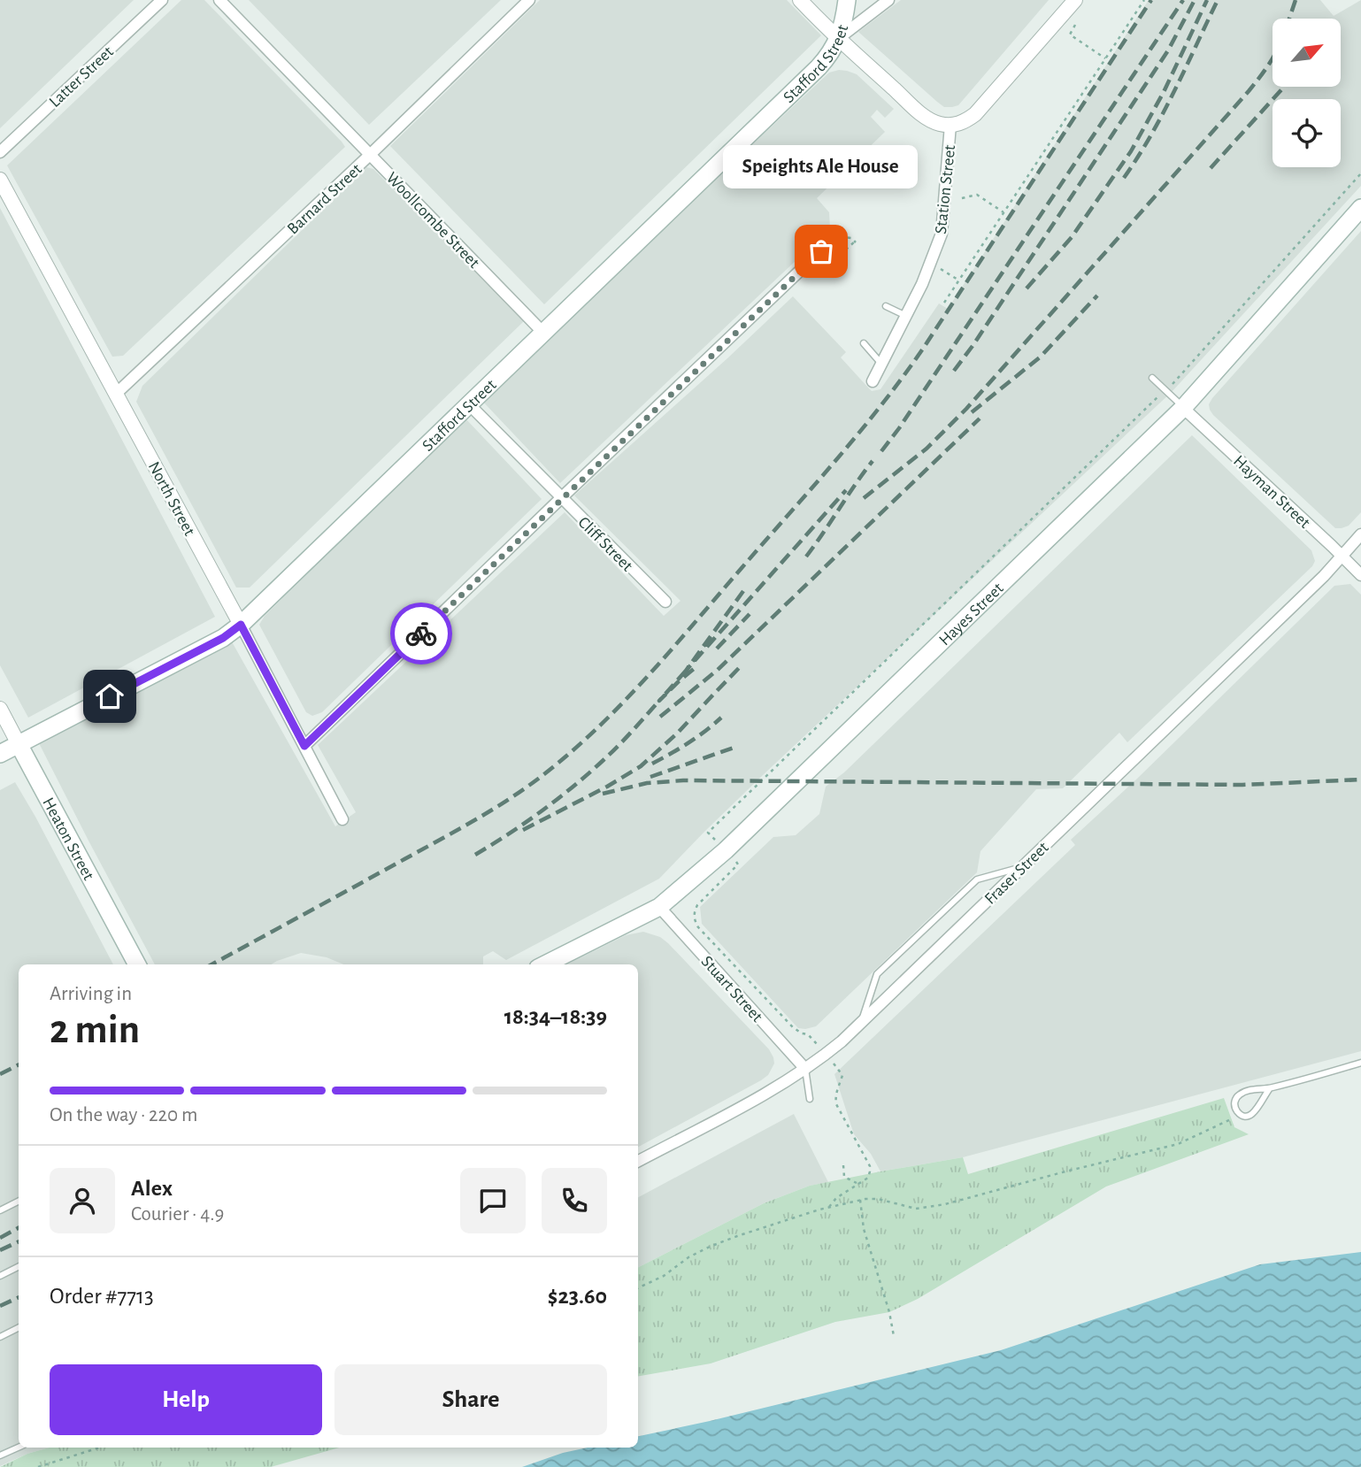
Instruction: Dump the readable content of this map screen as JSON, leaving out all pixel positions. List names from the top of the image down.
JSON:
{
  "streets": {
    "main road": ["Stafford Street", "Hayes Street", "Heaton Street"],
    "street": [
      "Latter Street",
      "Station Street",
      "Barnard Street",
      "Woollcombe Street",
      "Hayman Street",
      "North Street",
      "Cliff Street",
      "Fraser Street",
      "Stuart Street"
    ]
  },
  "crossings": [
    ["Stafford Street", "Woollcombe Street"],
    ["Stafford Street", "North Street"],
    ["Stafford Street", "Cliff Street"],
    ["Stafford Street", "Heaton Street"],
    ["Barnard Street", "Woollcombe Street"],
    ["Barnard Street", "North Street"],
    ["Hayman Street", "Hayes Street"],
    ["Hayman Street", "Fraser Street"],
    ["Hayes Street", "Stuart Street"],
    ["Fraser Street", "Stuart Street"]
  ],
  "places": ["Speights Ale House"],
  "north": "top right",
  "page": {
    "bubble": "Speights Ale House",
    "heading": ["2 min", "Arriving in", "18:34–18:39"],
    "panel": [
      "Alex",
      "Courier · 4.9",
      "Order #7713",
      "$23.60"
    ],
    "bar": "On the way · 220 m",
    "buttons": ["Help", "Share"]
  }
}
